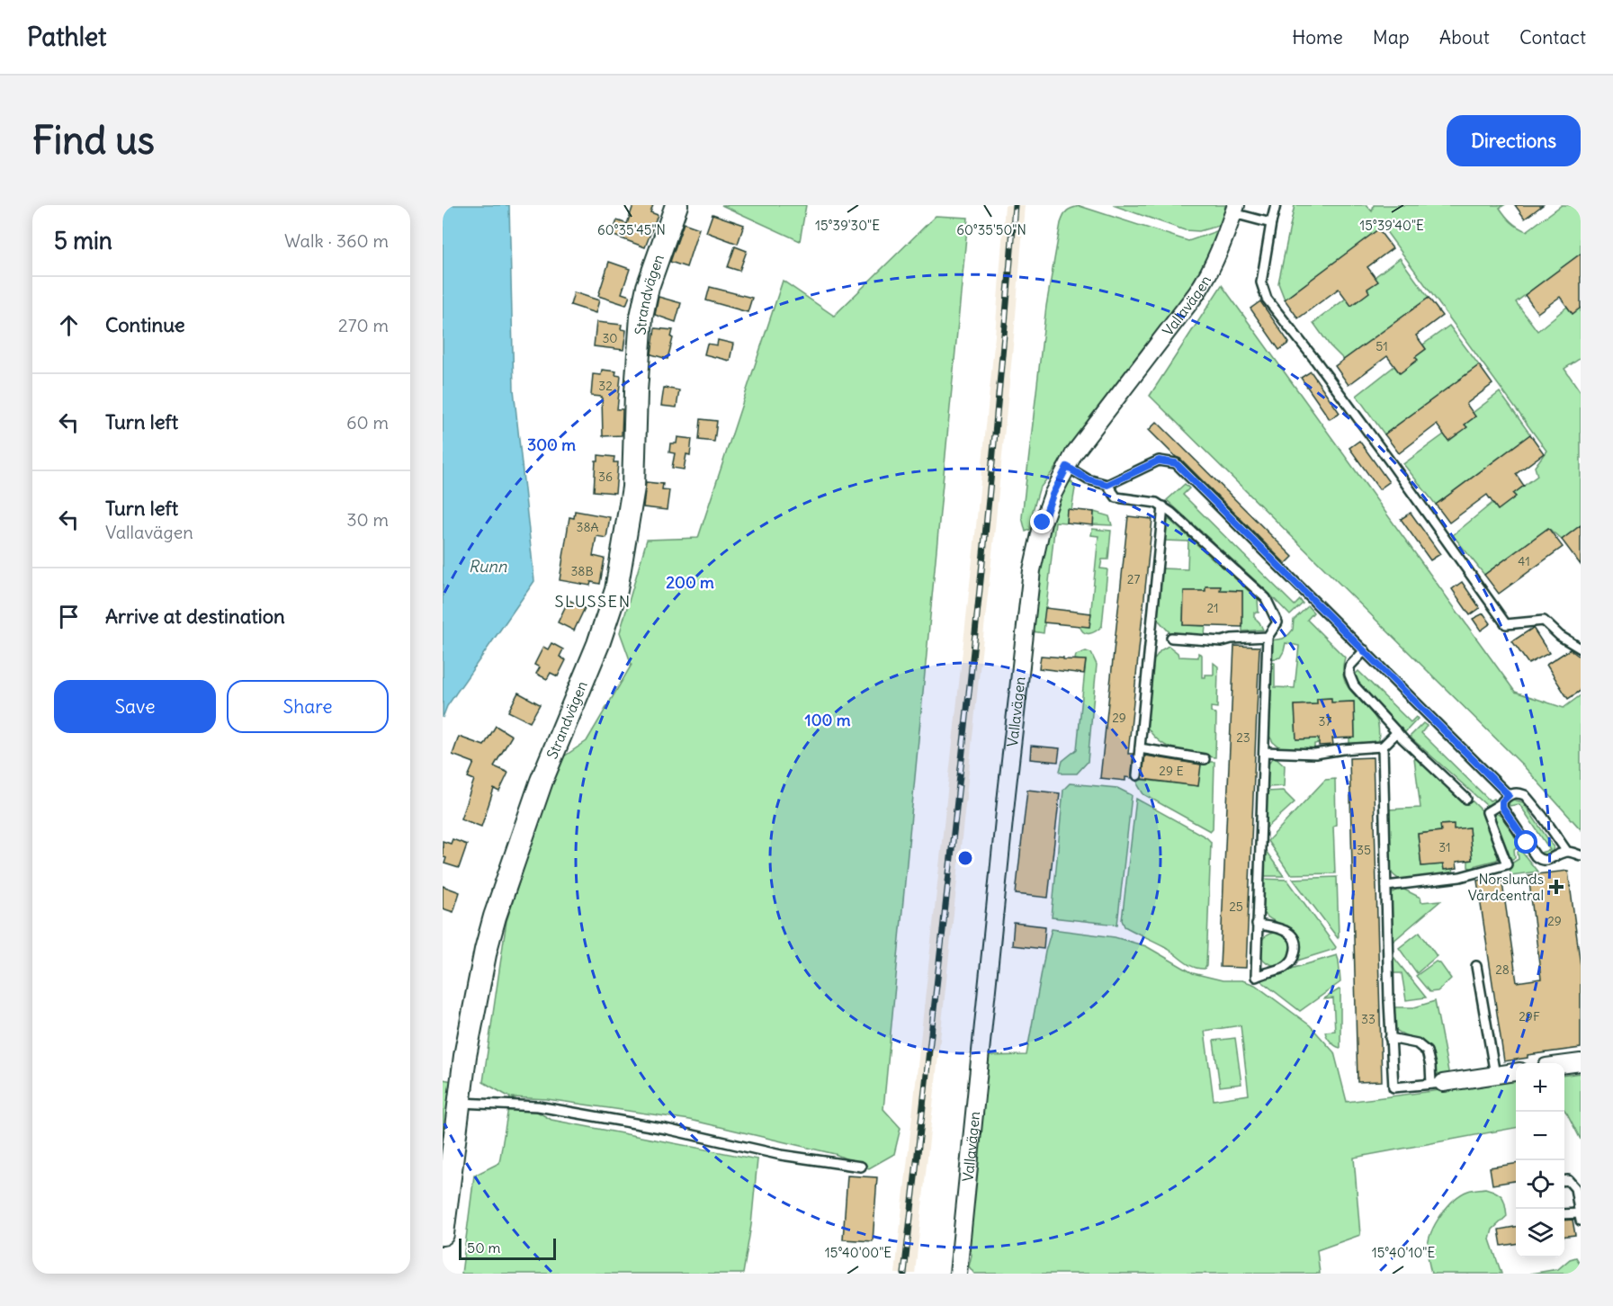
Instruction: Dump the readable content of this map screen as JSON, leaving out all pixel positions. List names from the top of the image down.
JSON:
{
  "streets": {
    "street": ["Strandvägen", "Vallavägen"]
  },
  "districts": ["SLUSSEN"],
  "water": ["Runn"],
  "places": {
    "health": ["Norslunds Vårdcentral"]
  },
  "house_numbers": [
    "30",
    "51",
    "32",
    "36",
    "38A",
    "41",
    "38B",
    "27",
    "21",
    "29",
    "37",
    "23",
    "29 E",
    "31",
    "35",
    "25",
    "29",
    "28",
    "29F",
    "33"
  ],
  "scale_bar": "50 m",
  "page": {
    "header": "Pathlet",
    "nav": [
      "Home",
      "Map",
      "About",
      "Contact"
    ],
    "buttons": [
      "Directions",
      ["Save", "Share"]
    ],
    "title": "Find us",
    "heading": ["5 min", "Walk · 360 m"],
    "list": [
      ["Continue", "270 m"],
      ["Turn left", "60 m"],
      ["Turn left", "Vallavägen", "30 m"],
      "Arrive at destination"
    ],
    "map_buttons": ["+", "−"],
    "scale": "50 m"
  },
  "coordinates": [
    "15°39'30\"E",
    "15°39'40\"E",
    "60°35'45\"N",
    "60°35'50\"N",
    "15°40'00\"E",
    "15°40'10\"E"
  ],
  "rings": ["300 m", "200 m", "100 m"]
}
